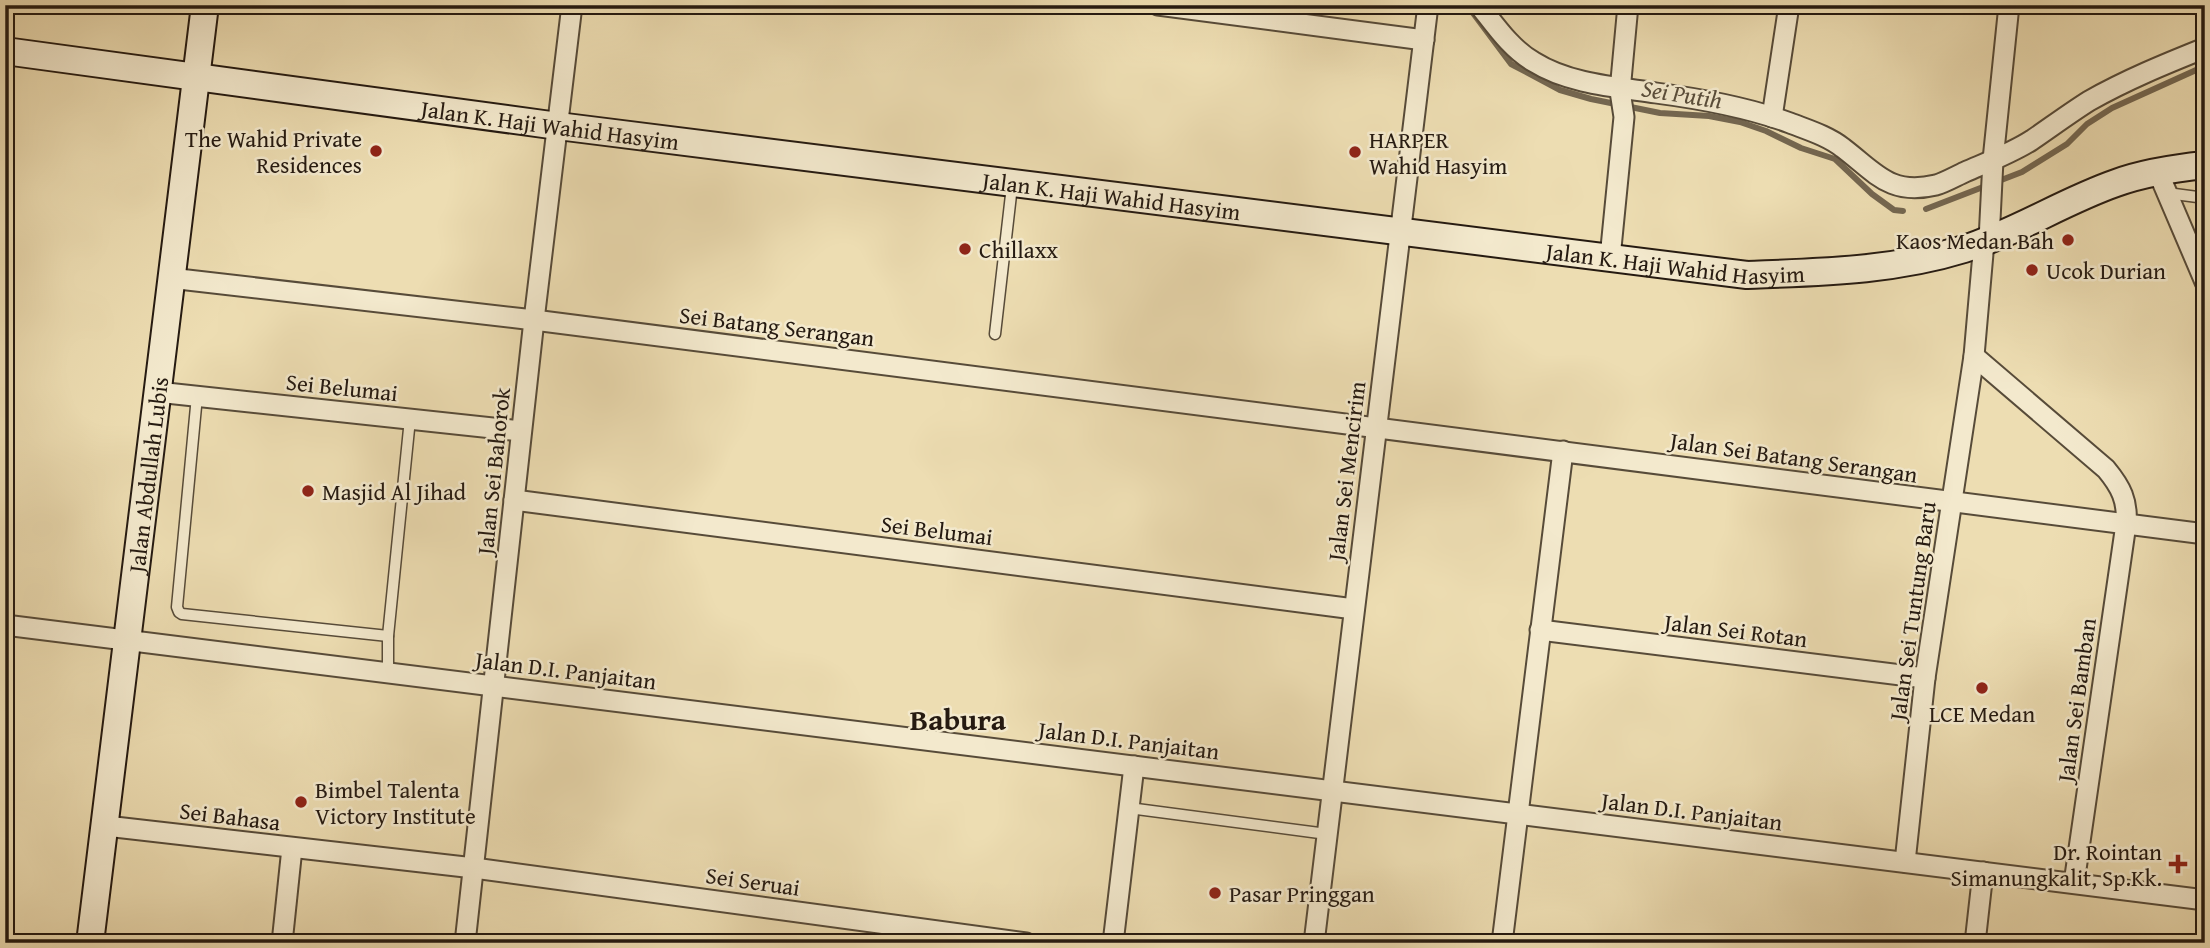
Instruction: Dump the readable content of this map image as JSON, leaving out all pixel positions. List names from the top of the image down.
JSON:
{
  "streets": {
    "street": [
      "Jalan K. Haji Wahid Hasyim",
      "Sei Batang Serangan",
      "Sei Belumai",
      "Jalan Sei Batang Serangan",
      "Jalan Sei Bahorok",
      "Jalan Sei Mencirim",
      "Jalan Abdullah Lubis",
      "Jalan Sei Tuntung Baru",
      "Jalan Sei Rotan",
      "Jalan D.I. Panjaitan",
      "Jalan Sei Bamban",
      "Sei Bahasa",
      "Sei Seruai"
    ]
  },
  "crossings": [
    ["Jalan K. Haji Wahid Hasyim", "Jalan Sei Bahorok"],
    ["Jalan K. Haji Wahid Hasyim", "Jalan Sei Mencirim"],
    ["Jalan K. Haji Wahid Hasyim", "Jalan Abdullah Lubis"],
    ["Jalan K. Haji Wahid Hasyim", "Jalan Sei Tuntung Baru"],
    ["Sei Batang Serangan", "Jalan Sei Batang Serangan"],
    ["Sei Batang Serangan", "Jalan Sei Bahorok"],
    ["Sei Batang Serangan", "Jalan Sei Mencirim"],
    ["Sei Batang Serangan", "Jalan Abdullah Lubis"],
    ["Sei Belumai", "Jalan Sei Bahorok"],
    ["Sei Belumai", "Jalan Sei Mencirim"],
    ["Sei Belumai", "Jalan Abdullah Lubis"],
    ["Jalan Sei Batang Serangan", "Jalan Sei Mencirim"],
    ["Jalan Sei Batang Serangan", "Jalan Sei Tuntung Baru"],
    ["Jalan Sei Batang Serangan", "Jalan Sei Bamban"],
    ["Jalan Sei Bahorok", "Jalan D.I. Panjaitan"],
    ["Jalan Sei Bahorok", "Sei Bahasa"],
    ["Jalan Sei Bahorok", "Sei Seruai"],
    ["Jalan Sei Mencirim", "Jalan D.I. Panjaitan"],
    ["Jalan Abdullah Lubis", "Jalan D.I. Panjaitan"],
    ["Jalan Abdullah Lubis", "Sei Bahasa"],
    ["Jalan Sei Tuntung Baru", "Jalan Sei Rotan"],
    ["Jalan Sei Tuntung Baru", "Jalan D.I. Panjaitan"],
    ["Jalan Sei Tuntung Baru", "Jalan Sei Bamban"],
    ["Jalan D.I. Panjaitan", "Jalan Sei Bamban"],
    ["Sei Bahasa", "Sei Seruai"]
  ],
  "districts": ["Babura"],
  "water": ["Sei Putih"],
  "places": {
    "other": [
      "The Wahid Private Residences",
      "HARPER Wahid Hasyim",
      "Kaos Medan Bah",
      "Chillaxx",
      "Ucok Durian",
      "Masjid Al Jihad",
      "LCE Medan",
      "Bimbel Talenta Victory Institute",
      "Pasar Pringgan"
    ],
    "health": ["Dr. Rointan Simanungkalit, Sp.Kk."]
  }
}
